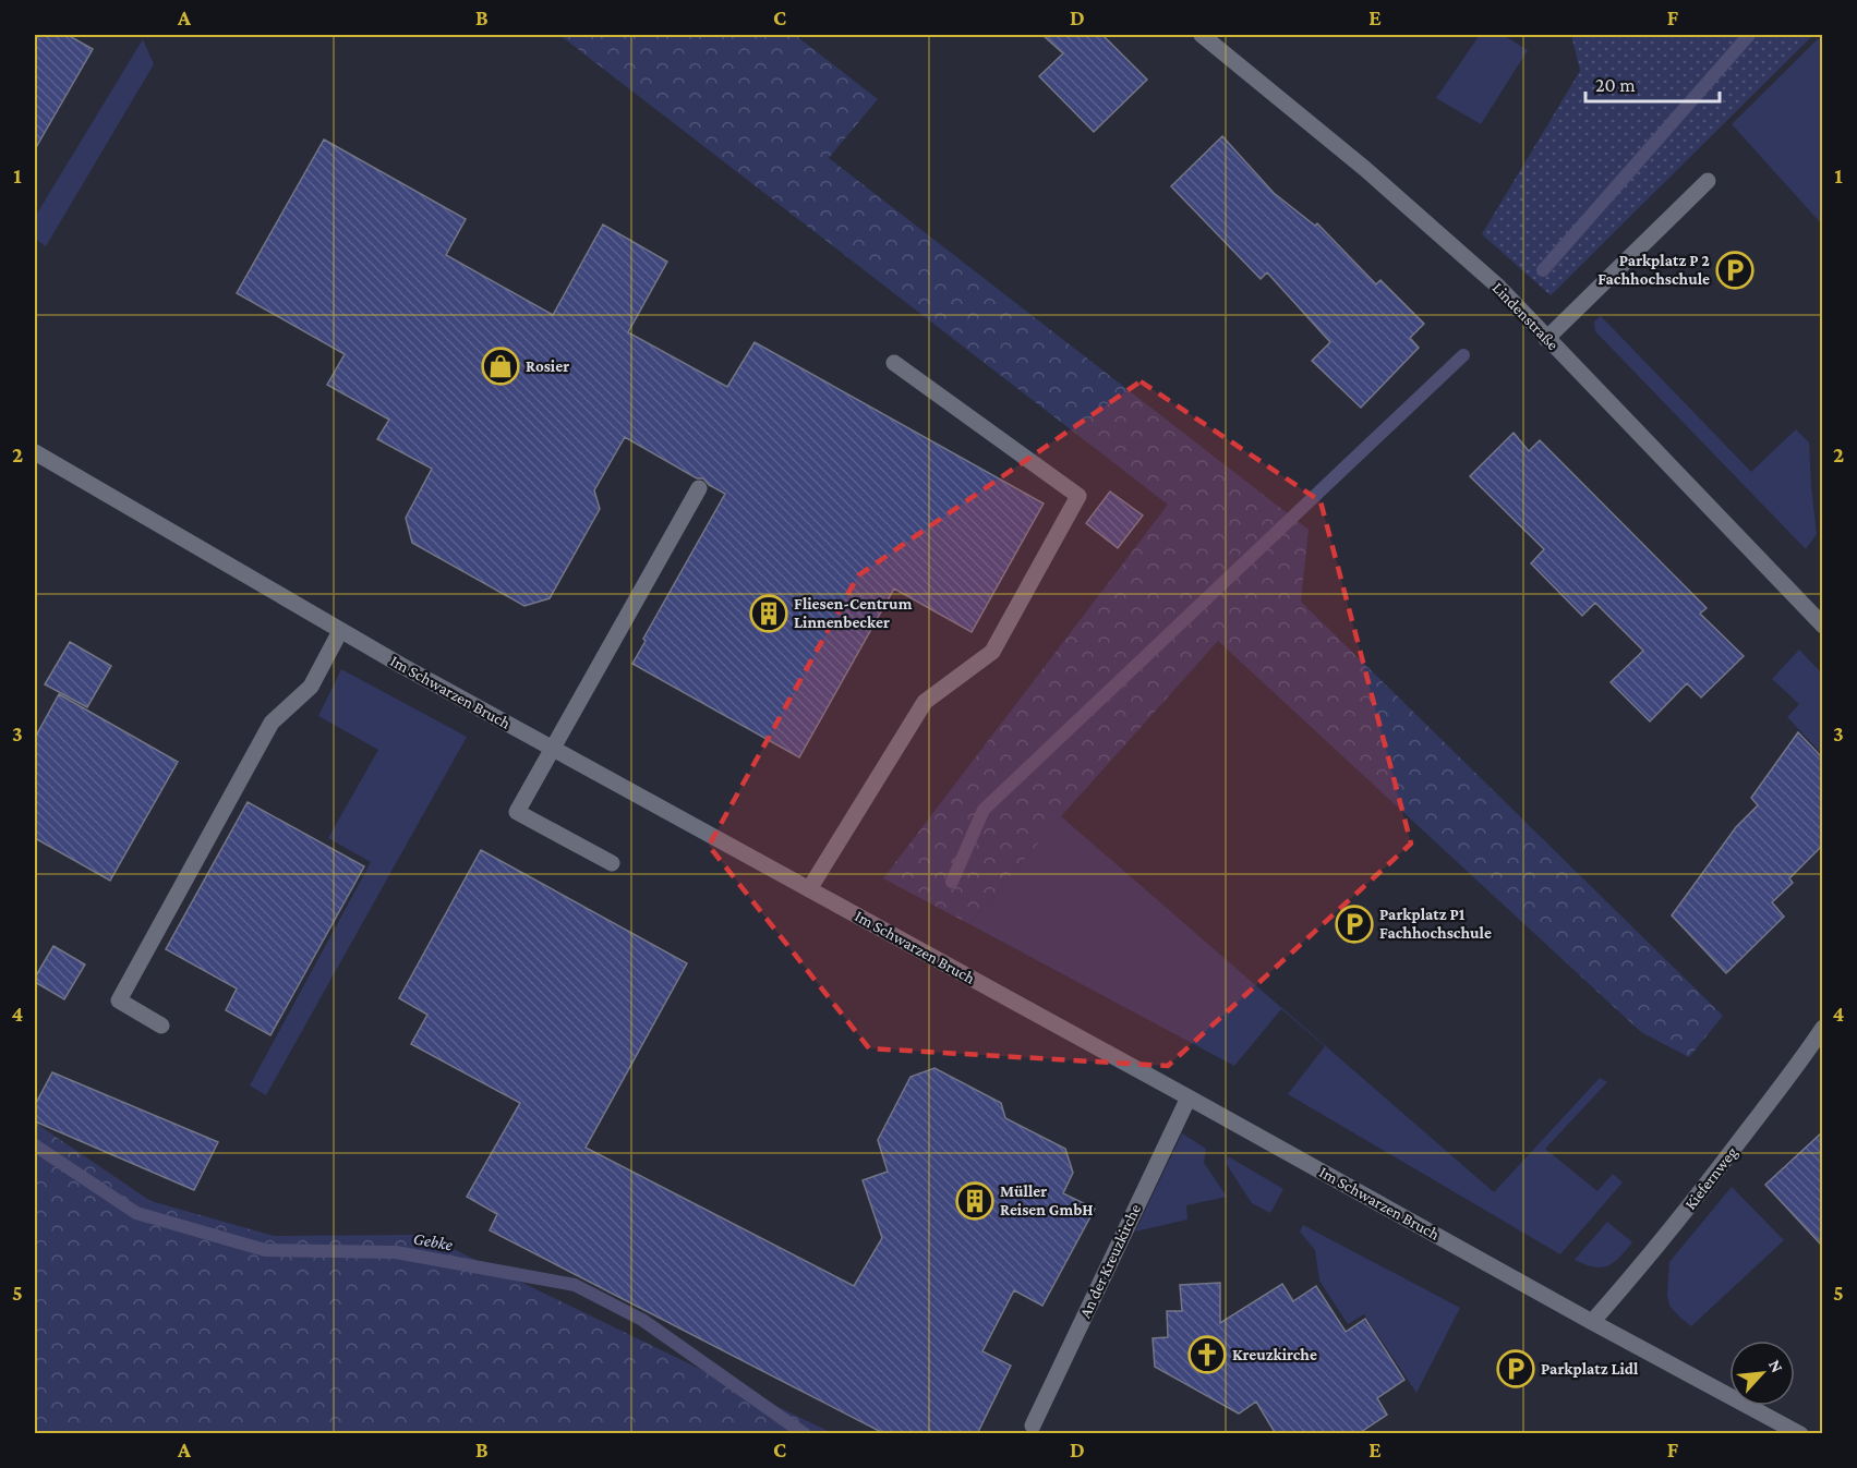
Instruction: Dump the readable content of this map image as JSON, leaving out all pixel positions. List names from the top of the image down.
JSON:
{
  "streets": {
    "street": [
      "Lindenstraße",
      "Im Schwarzen Bruch",
      "Kiefernweg",
      "An der Kreuzkirche"
    ]
  },
  "crossings": [
    ["Im Schwarzen Bruch", "Kiefernweg"],
    ["Im Schwarzen Bruch", "An der Kreuzkirche"]
  ],
  "water": ["Gebke"],
  "places": {
    "parking": ["Parkplatz P 2 Fachhochschule", "Parkplatz P1 Fachhochschule", "Parkplatz Lidl"],
    "shop": ["Rosier"],
    "building": ["Fliesen-Centrum Linnenbecker", "Müller Reisen GmbH"],
    "church": ["Kreuzkirche"]
  },
  "scale_bar": "20 m",
  "north": "top right",
  "grid": {
    "columns": [
      "A",
      "B",
      "C",
      "D",
      "E",
      "F"
    ],
    "rows": [
      "1",
      "2",
      "3",
      "4",
      "5"
    ]
  }
}
